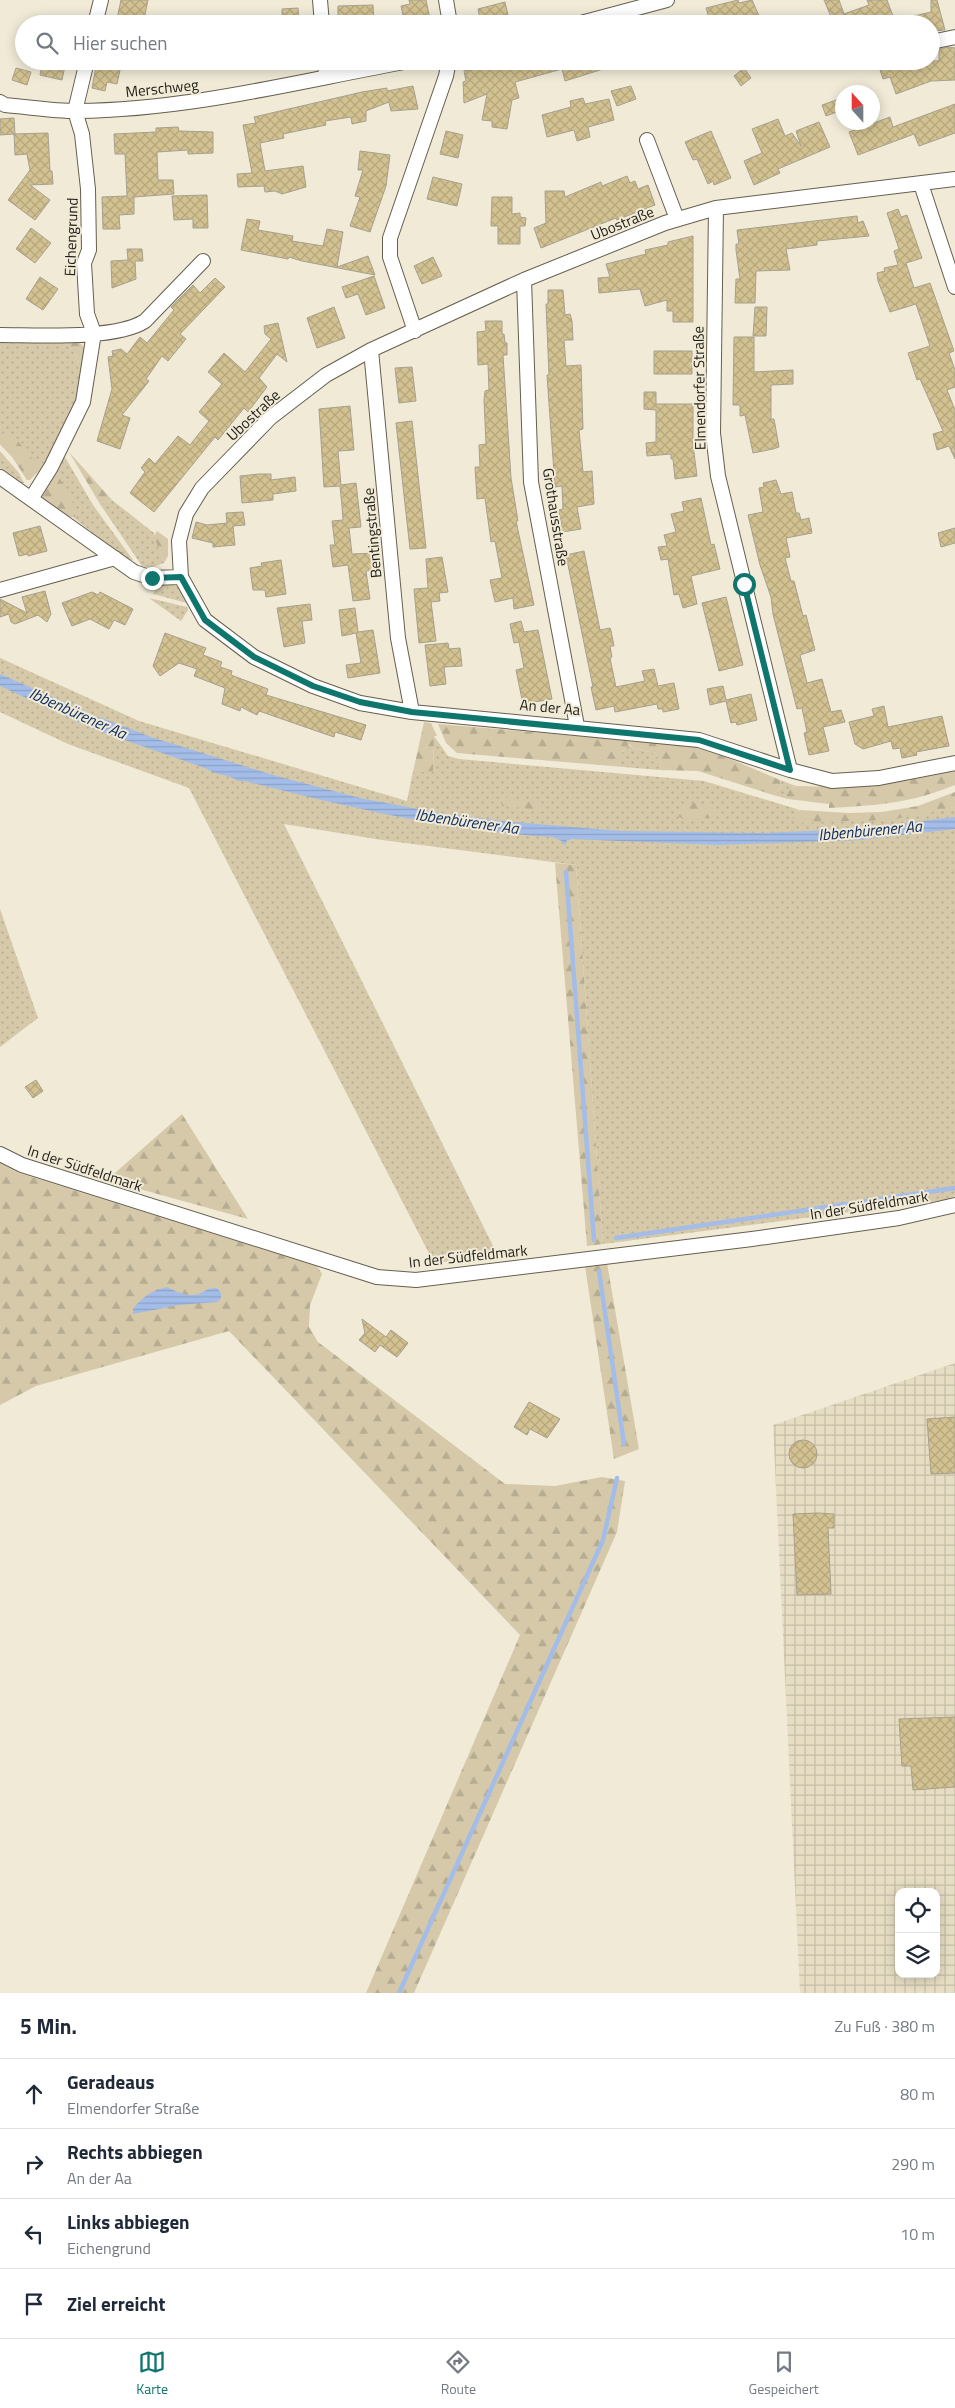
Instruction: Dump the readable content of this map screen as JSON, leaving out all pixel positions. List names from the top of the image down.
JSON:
{
  "streets": {
    "street": [
      "Merschweg",
      "Ubostraße",
      "Eichengrund",
      "Elmendorfer Straße",
      "Grothausstraße",
      "Bentingstraße",
      "An der Aa",
      "In der Südfeldmark"
    ]
  },
  "crossings": [
    ["Merschweg", "Eichengrund"],
    ["Ubostraße", "Elmendorfer Straße"],
    ["Ubostraße", "Grothausstraße"],
    ["Ubostraße", "Bentingstraße"],
    ["Ubostraße", "An der Aa"],
    ["Elmendorfer Straße", "An der Aa"],
    ["Grothausstraße", "An der Aa"],
    ["Bentingstraße", "An der Aa"]
  ],
  "water": ["Ibbenbürener Aa"],
  "north": "top",
  "page": {
    "search": "Hier suchen",
    "heading": ["5 Min.", "Zu Fuß · 380 m"],
    "list": [
      ["Geradeaus", "Elmendorfer Straße", "80 m"],
      ["Rechts abbiegen", "An der Aa", "290 m"],
      ["Links abbiegen", "Eichengrund", "10 m"],
      "Ziel erreicht"
    ],
    "nav": ["Karte", "Route", "Gespeichert"]
  }
}
